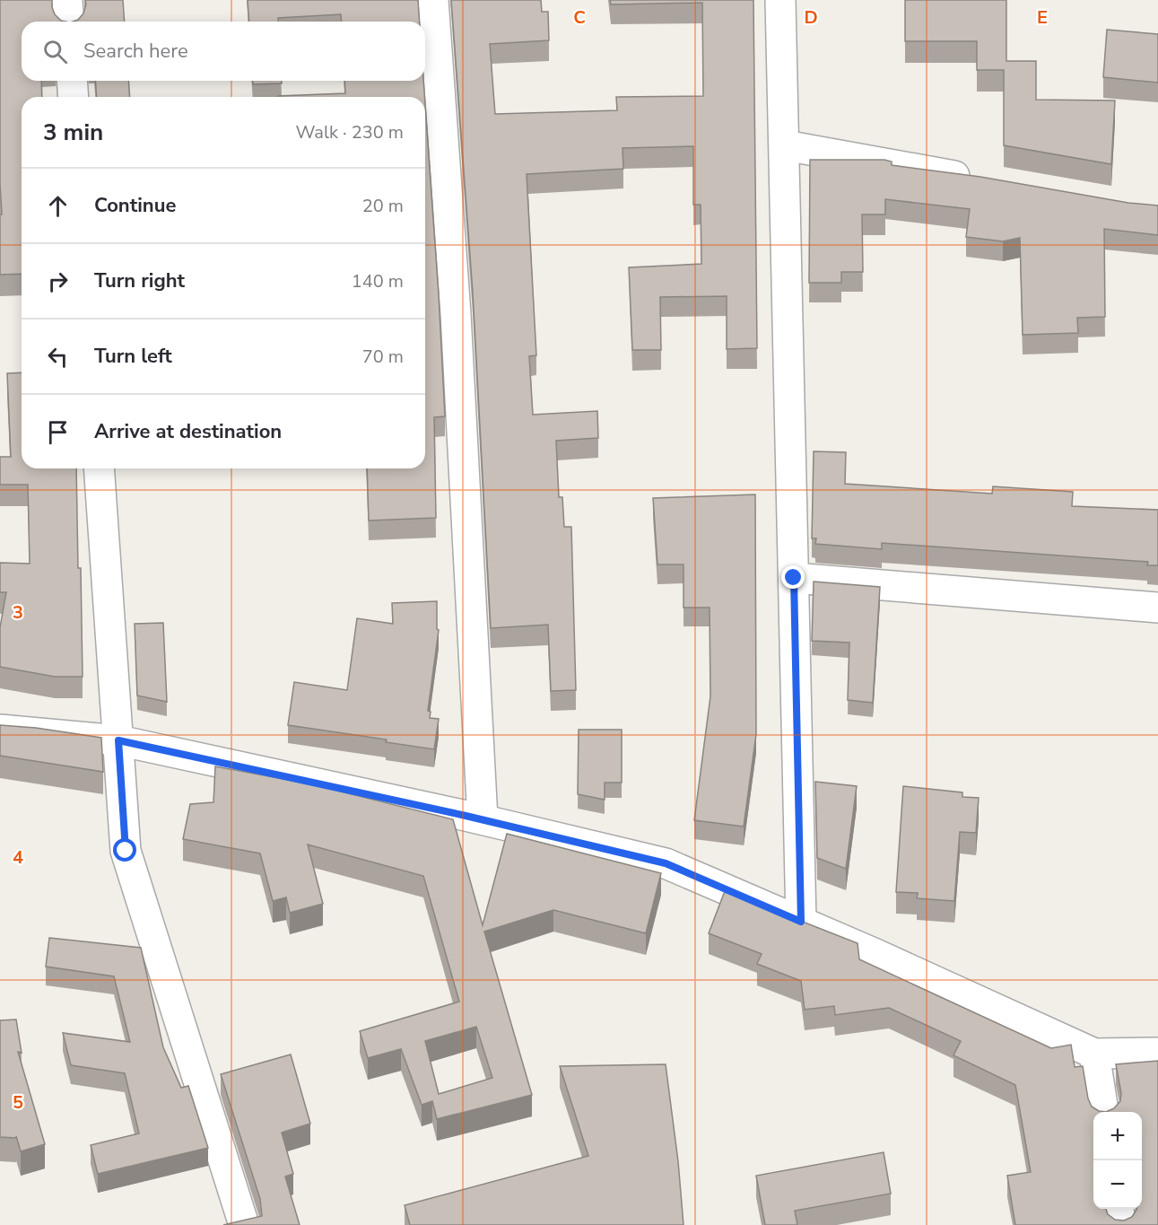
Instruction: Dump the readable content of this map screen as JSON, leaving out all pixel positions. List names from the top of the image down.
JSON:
{
  "page": {
    "search": "Search here",
    "heading": ["3 min", "Walk · 230 m"],
    "list": [
      ["Continue", "20 m"],
      ["Turn right", "140 m"],
      ["Turn left", "70 m"],
      "Arrive at destination"
    ],
    "map_buttons": ["+", "−"]
  },
  "grid": {
    "columns": ["C", "D", "E"],
    "rows": ["3", "4", "5"]
  }
}
